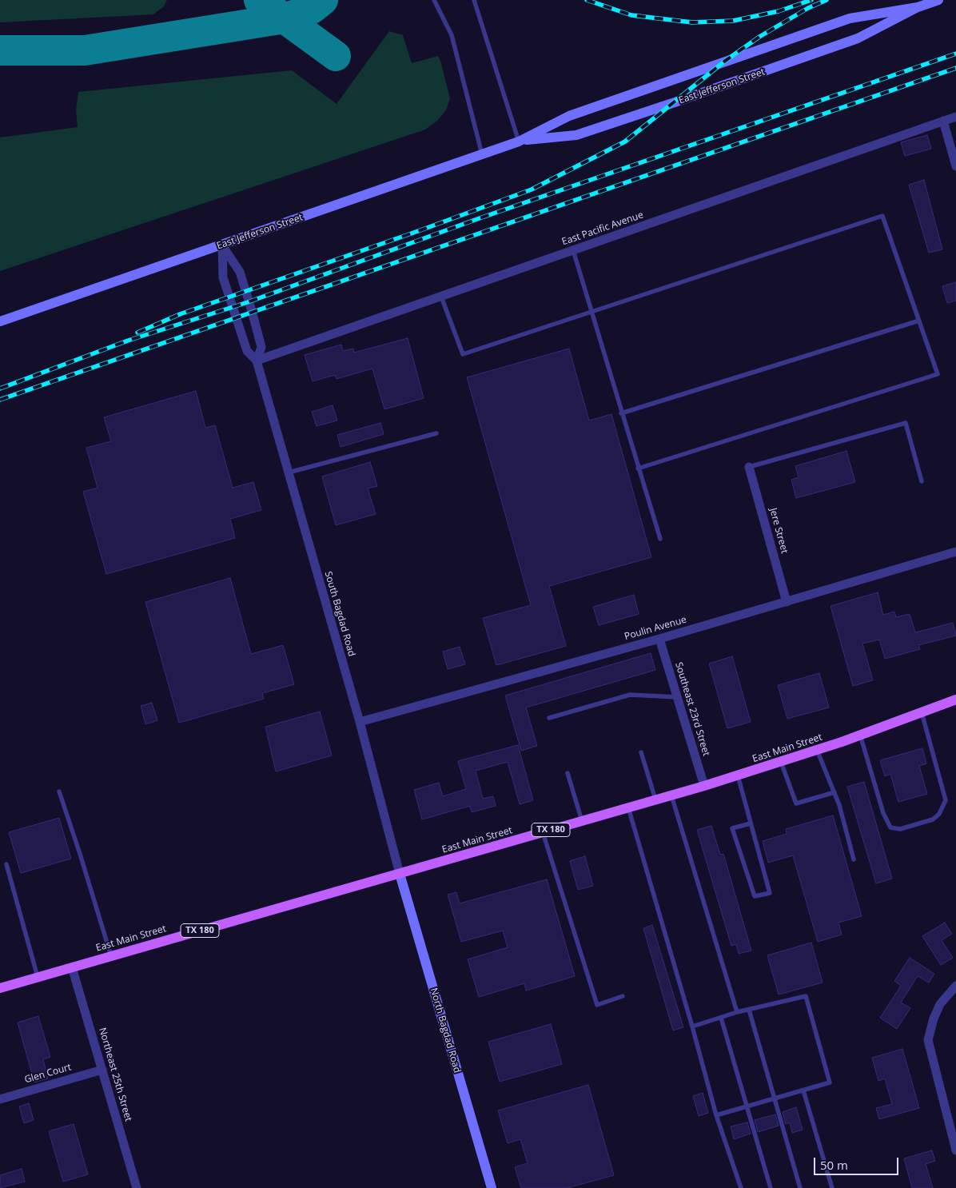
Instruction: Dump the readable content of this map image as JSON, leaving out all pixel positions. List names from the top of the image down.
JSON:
{
  "streets": {
    "main road": [
      "East Jefferson Street",
      "East Main Street",
      "TX 180",
      "North Bagdad Road"
    ],
    "street": [
      "East Pacific Avenue",
      "Jere Street",
      "South Bagdad Road",
      "Poulin Avenue",
      "Southeast 23rd Street",
      "Glen Court",
      "Northeast 25th Street"
    ]
  },
  "crossings": [
    ["East Jefferson Street", "South Bagdad Road"],
    ["East Pacific Avenue", "South Bagdad Road"],
    ["Jere Street", "Poulin Avenue"],
    ["South Bagdad Road", "Poulin Avenue"],
    ["South Bagdad Road", "East Main Street"],
    ["South Bagdad Road", "North Bagdad Road"],
    ["Poulin Avenue", "Southeast 23rd Street"],
    ["Southeast 23rd Street", "East Main Street"],
    ["East Main Street", "North Bagdad Road"],
    ["East Main Street", "Northeast 25th Street"],
    ["Glen Court", "Northeast 25th Street"]
  ],
  "scale_bar": "50 m"
}
